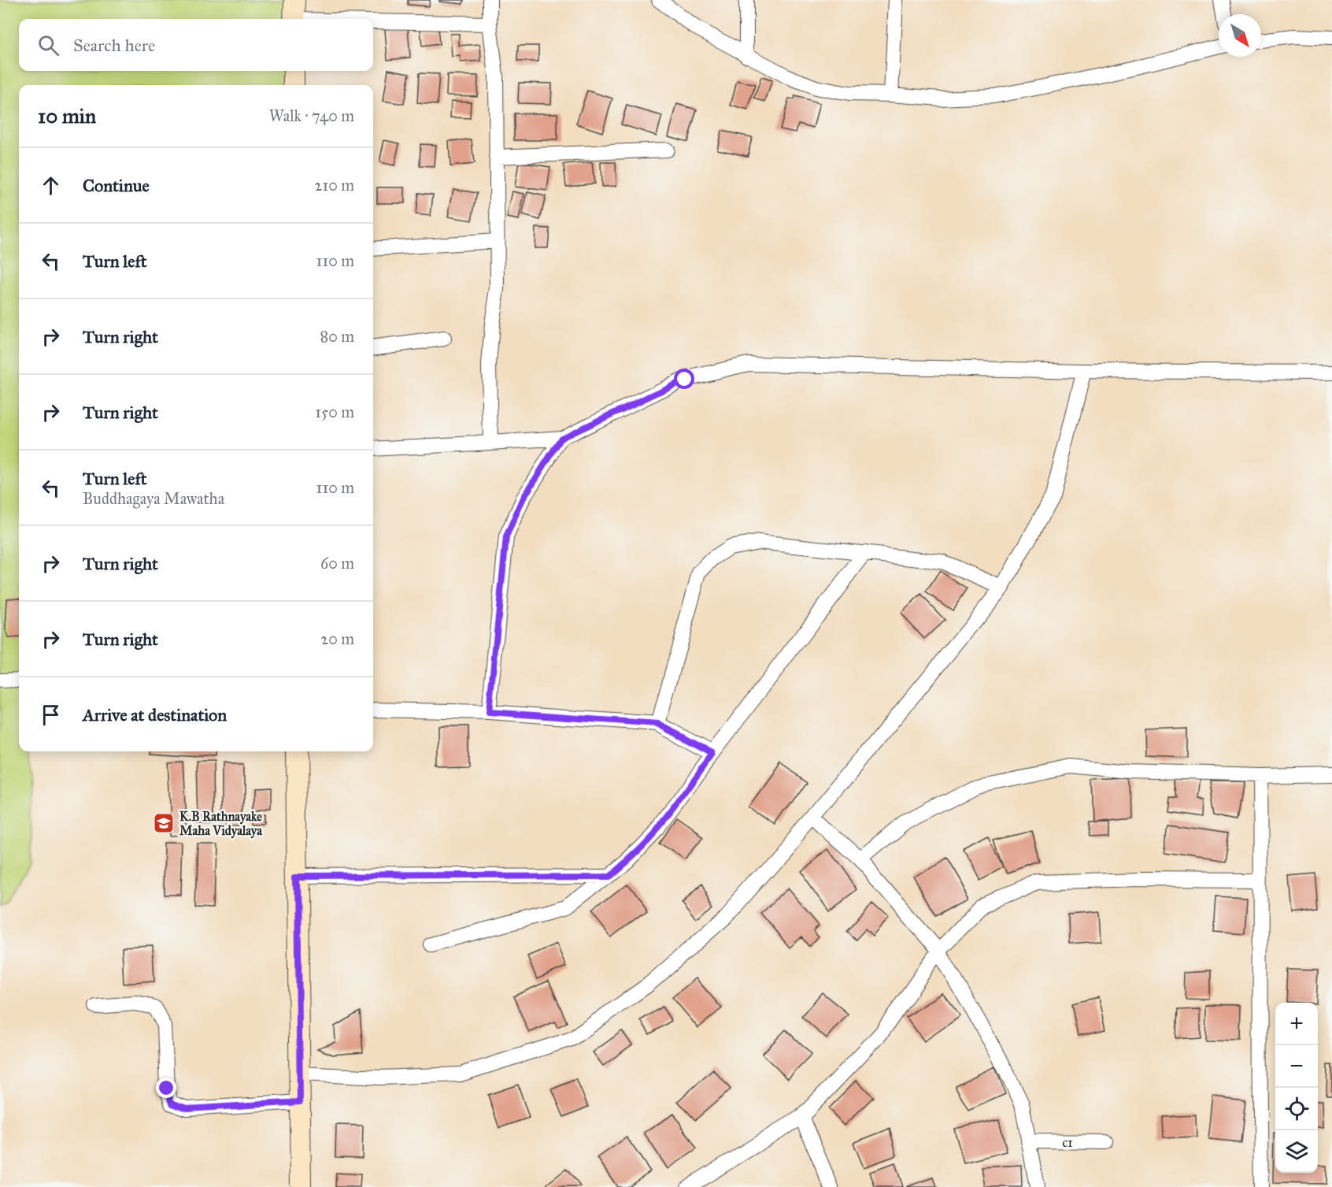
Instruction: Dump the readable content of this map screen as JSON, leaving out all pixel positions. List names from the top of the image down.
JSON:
{
  "streets": {
    "street": ["c1"]
  },
  "places": {
    "school or university": ["K.B Rathnayake Maha Vidyalaya"]
  },
  "north": "bottom right",
  "page": {
    "search": "Search here",
    "heading": ["10 min", "Walk · 740 m"],
    "list": [
      ["Continue", "210 m"],
      ["Turn left", "110 m"],
      ["Turn right", "80 m"],
      ["Turn right", "150 m"],
      ["Turn left", "Buddhagaya Mawatha", "110 m"],
      ["Turn right", "60 m"],
      ["Turn right", "20 m"],
      "Arrive at destination"
    ],
    "map_buttons": ["+", "−"]
  }
}
